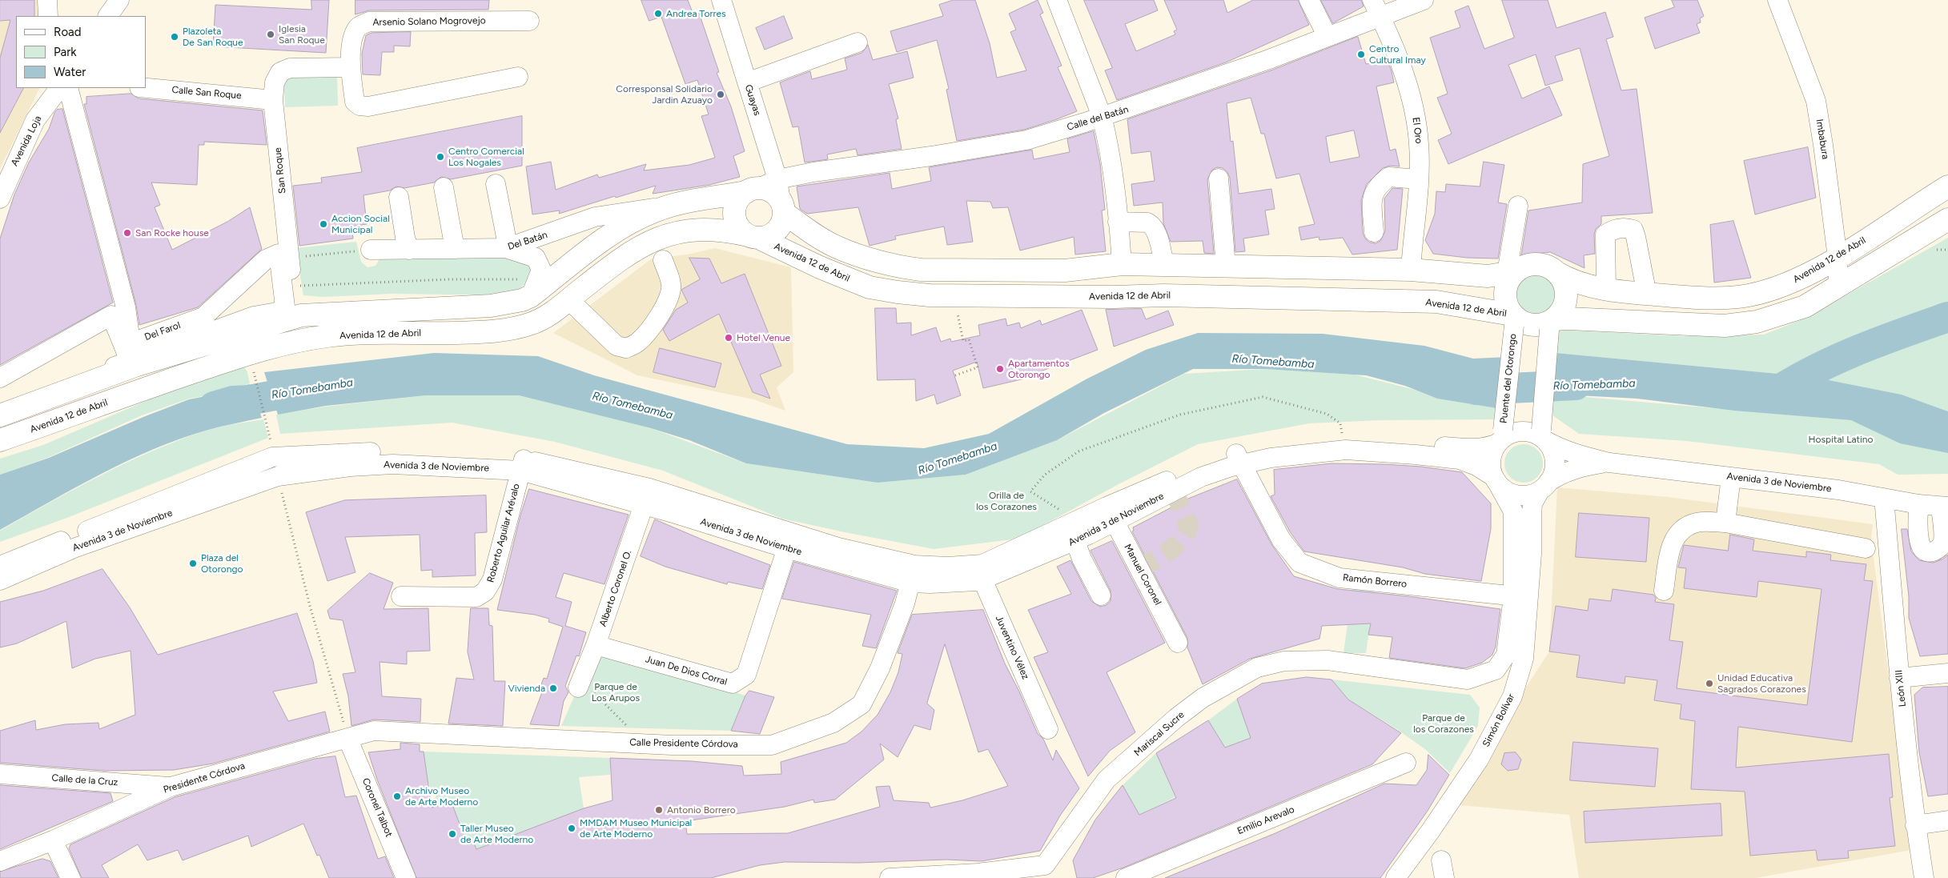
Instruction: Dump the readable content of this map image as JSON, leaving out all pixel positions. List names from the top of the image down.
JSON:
{
  "streets": {
    "main road": ["Avenida 12 de Abril"],
    "street": [
      "Arsenio Solano Mogrovejo",
      "Calle San Roque",
      "Guayas",
      "Calle del Batán",
      "El Oro",
      "Imbabura",
      "Avenida Loja",
      "San Roque",
      "Del Batán",
      "Del Farol",
      "Puente del Otorongo",
      "Avenida 3 de Noviembre",
      "Roberto Aguilar Arévalo",
      "Manuel Coronel",
      "Ramón Borrero",
      "Alberto Coronel O.",
      "Juventino Vélez",
      "Juan De Dios Corral",
      "León XIII",
      "Simón Bolívar",
      "Mariscal Sucre",
      "Calle Presidente Córdova",
      "Presidente Córdova",
      "Calle de la Cruz",
      "Coronel Talbot",
      "Emilio Arevalo"
    ]
  },
  "crossings": [
    ["Arsenio Solano Mogrovejo", "San Roque"],
    ["Calle San Roque", "San Roque"],
    ["Guayas", "Calle del Batán"],
    ["Guayas", "Avenida 12 de Abril"],
    ["Calle del Batán", "El Oro"],
    ["Calle del Batán", "Avenida 12 de Abril"],
    ["El Oro", "Avenida 12 de Abril"],
    ["Imbabura", "Avenida 12 de Abril"],
    ["San Roque", "Avenida 12 de Abril"],
    ["San Roque", "Del Farol"],
    ["Avenida 12 de Abril", "Puente del Otorongo"],
    ["Puente del Otorongo", "Avenida 3 de Noviembre"],
    ["Puente del Otorongo", "Simón Bolívar"],
    ["Avenida 3 de Noviembre", "Roberto Aguilar Arévalo"],
    ["Avenida 3 de Noviembre", "Manuel Coronel"],
    ["Avenida 3 de Noviembre", "Ramón Borrero"],
    ["Avenida 3 de Noviembre", "Alberto Coronel O."],
    ["Avenida 3 de Noviembre", "Juventino Vélez"],
    ["Avenida 3 de Noviembre", "Juan De Dios Corral"],
    ["Avenida 3 de Noviembre", "León XIII"],
    ["Avenida 3 de Noviembre", "Simón Bolívar"],
    ["Avenida 3 de Noviembre", "Calle Presidente Córdova"],
    ["Ramón Borrero", "Simón Bolívar"],
    ["Alberto Coronel O.", "Juan De Dios Corral"],
    ["Simón Bolívar", "Mariscal Sucre"],
    ["Calle Presidente Córdova", "Presidente Córdova"],
    ["Calle Presidente Córdova", "Coronel Talbot"],
    ["Presidente Córdova", "Calle de la Cruz"],
    ["Presidente Córdova", "Coronel Talbot"]
  ],
  "water": ["Río Tomebamba"],
  "parks": [
    "Hospital Latino",
    "Orilla de los Corazones",
    "Parque de Los Arupos",
    "Parque de los Corazones"
  ],
  "places": [
    "Andrea Torres",
    "Iglesia San Roque",
    "Plazoleta De San Roque",
    "Centro Cultural Imay",
    "Corresponsal Solidario Jardin Azuayo",
    "Centro Comercial Los Nogales",
    "Accion Social Municipal",
    "San Rocke house",
    "Hotel Venue",
    "Apartamentos Otorongo",
    "Plaza del Otorongo",
    "Unidad Educativa Sagrados Corazones",
    "Vivienda",
    "Archivo Museo de Arte Moderno",
    "Antonio Borrero",
    "MMDAM Museo Municipal de Arte Moderno",
    "Taller Museo de Arte Moderno"
  ],
  "legend": ["Road", "Park", "Water"]
}
